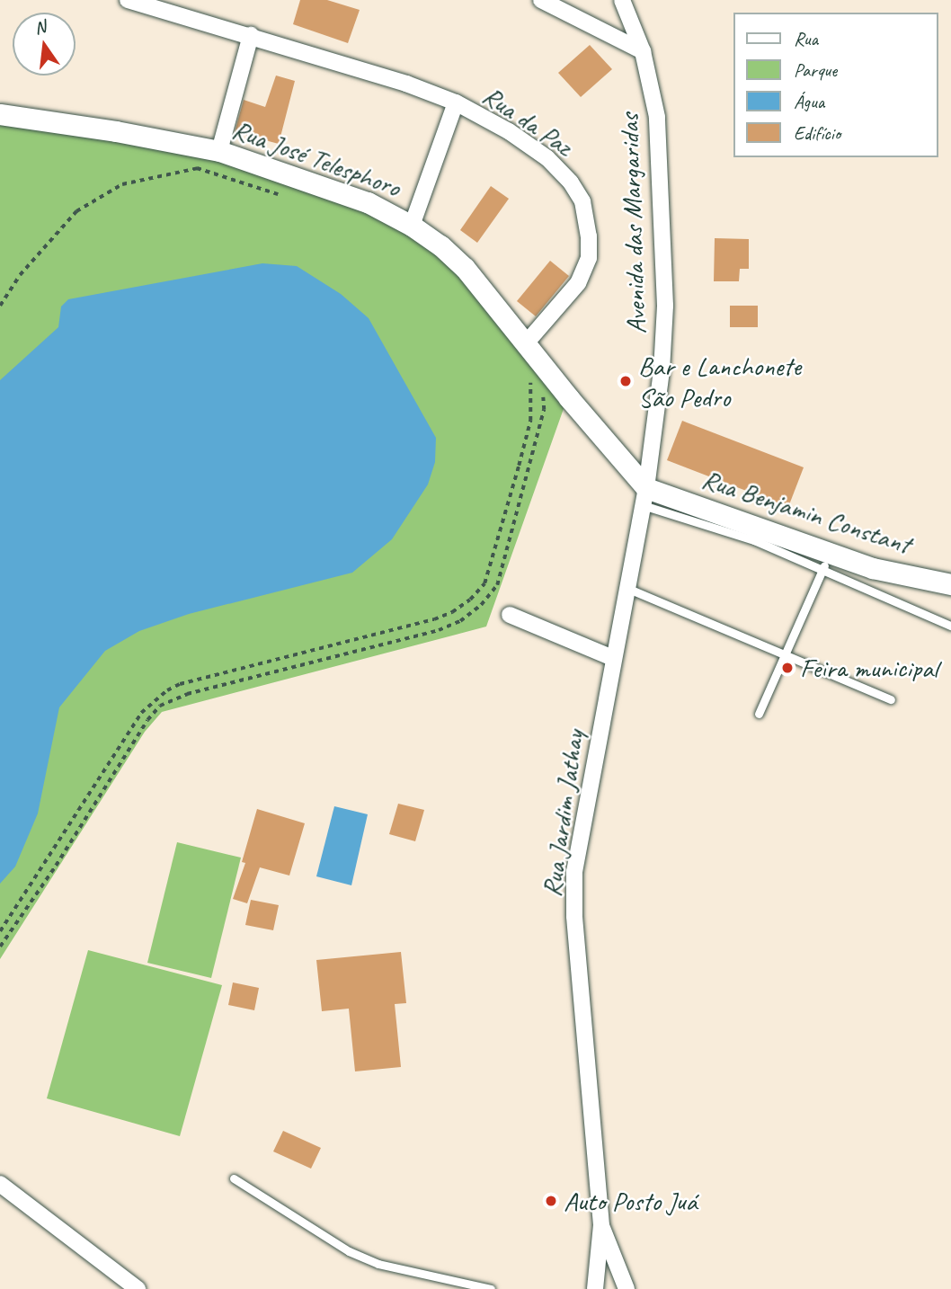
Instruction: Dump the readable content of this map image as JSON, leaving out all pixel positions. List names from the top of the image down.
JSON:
{
  "streets": {
    "street": [
      "Rua da Paz",
      "Rua José Telesphoro",
      "Avenida das Margaridas",
      "Rua Benjamin Constant",
      "Rua Jardim Jathay"
    ]
  },
  "crossings": [
    ["Rua da Paz", "Rua José Telesphoro"],
    ["Rua José Telesphoro", "Avenida das Margaridas"],
    ["Rua José Telesphoro", "Rua Benjamin Constant"],
    ["Rua José Telesphoro", "Rua Jardim Jathay"],
    ["Avenida das Margaridas", "Rua Benjamin Constant"],
    ["Avenida das Margaridas", "Rua Jardim Jathay"],
    ["Rua Benjamin Constant", "Rua Jardim Jathay"]
  ],
  "places": ["Bar e Lanchonete São Pedro", "Feira municipal", "Auto Posto Juá"],
  "legend": [
    "Rua",
    "Parque",
    "Água",
    "Edifício"
  ],
  "north": "top"
}
